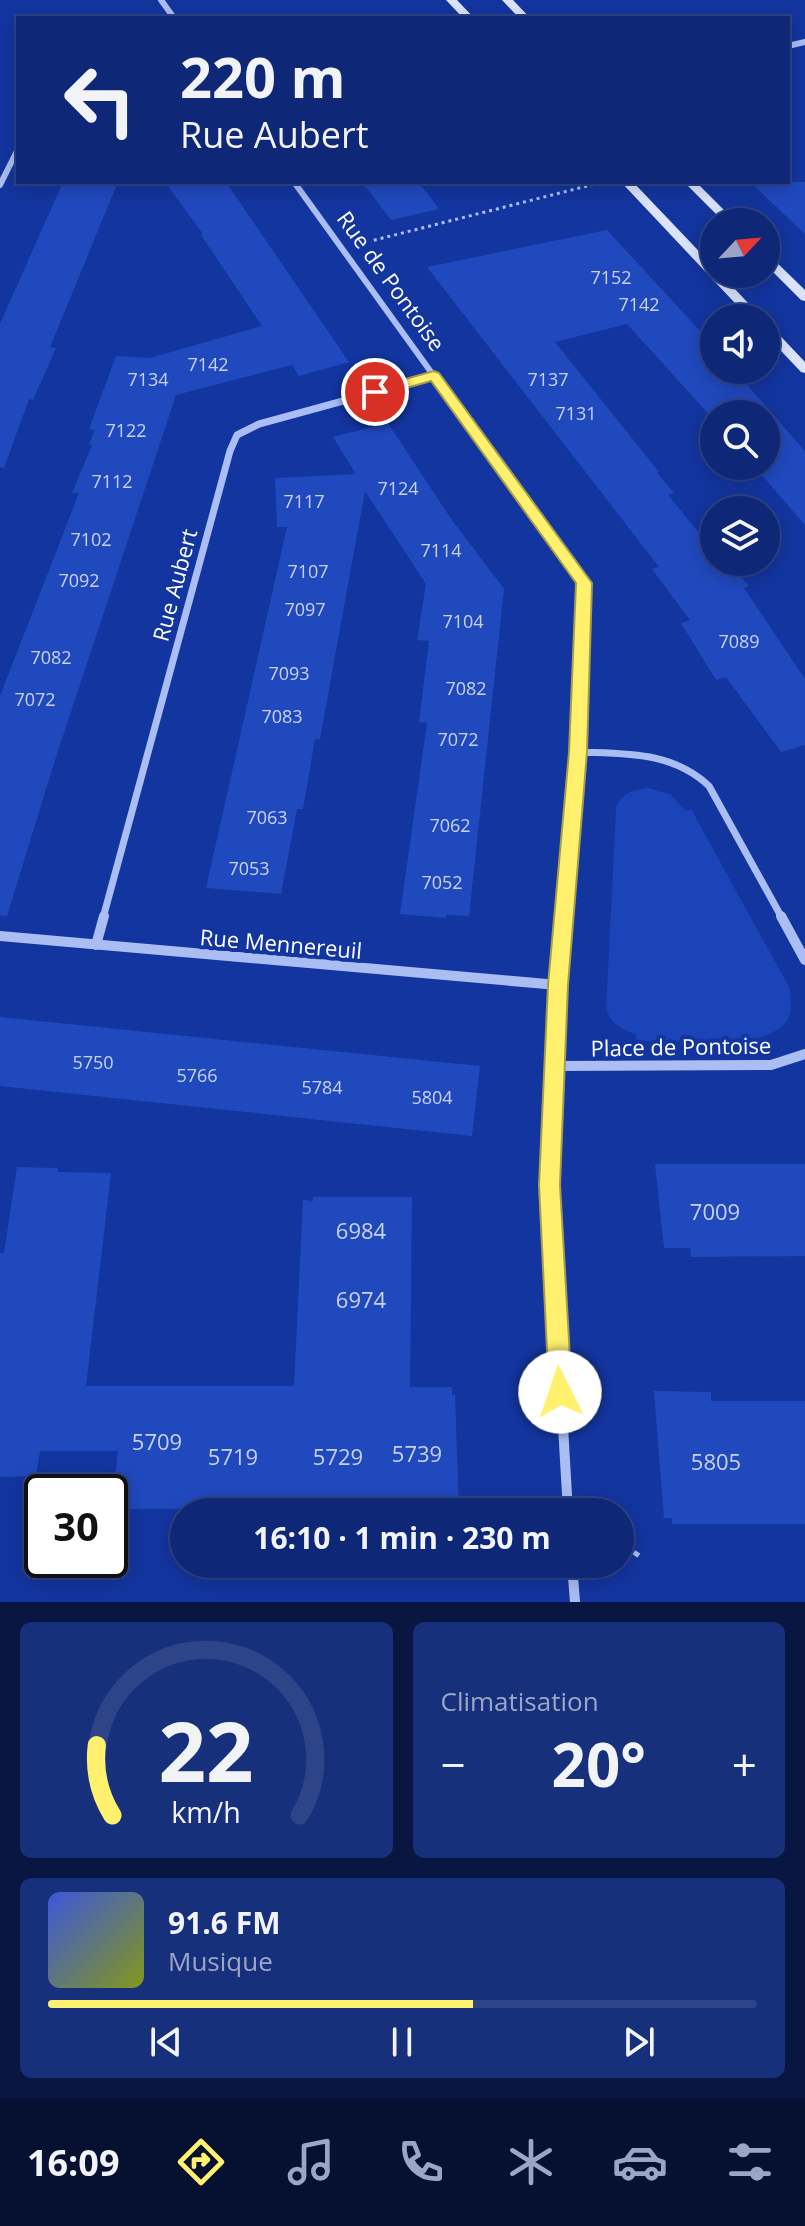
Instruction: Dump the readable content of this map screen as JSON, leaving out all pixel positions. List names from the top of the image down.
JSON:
{
  "streets": {
    "street": [
      "Rue de Pontoise",
      "Rue Aubert",
      "Rue Mennereuil",
      "Place de Pontoise"
    ]
  },
  "crossings": [
    ["Rue de Pontoise", "Rue Aubert"],
    ["Rue de Pontoise", "Rue Mennereuil"],
    ["Rue de Pontoise", "Place de Pontoise"],
    ["Rue Aubert", "Rue Mennereuil"]
  ],
  "house_numbers": [
    "7152",
    "7142",
    "7142",
    "7134",
    "7137",
    "7131",
    "7122",
    "7112",
    "7124",
    "7117",
    "7102",
    "7114",
    "7107",
    "7092",
    "7097",
    "7104",
    "7089",
    "7082",
    "7093",
    "7082",
    "7072",
    "7083",
    "7072",
    "7063",
    "7062",
    "7053",
    "7052",
    "5750",
    "5766",
    "5784",
    "5804",
    "7009",
    "6984",
    "6974",
    "5709",
    "5739",
    "5719",
    "5729",
    "5805"
  ],
  "north": "top right",
  "page": {
    "turn": ["220 m", "Rue Aubert"],
    "limit": "30",
    "trip": "16:10 · 1 min · 230 m",
    "tile": "Climatisation",
    "heat": ["−", "20°", "+"],
    "song": ["91.6 FM", "Musique"],
    "tabs": "16:09",
    "gauge": ["22", "km/h"]
  }
}
